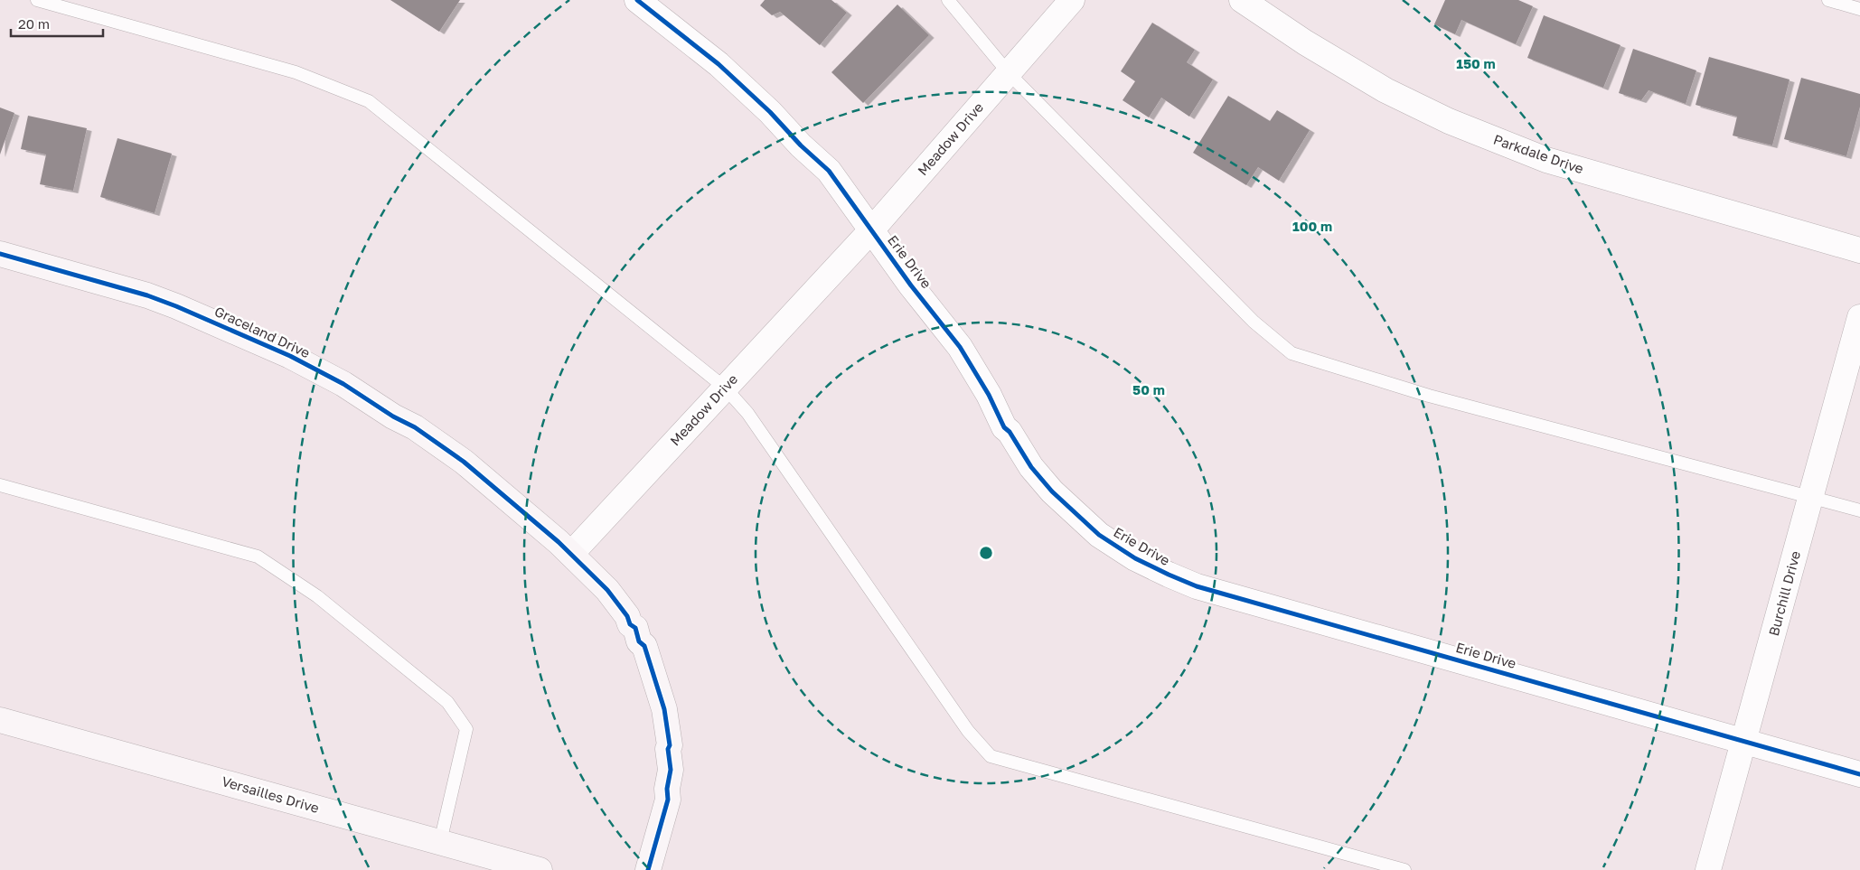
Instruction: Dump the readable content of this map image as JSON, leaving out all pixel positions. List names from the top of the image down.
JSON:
{
  "streets": {
    "street": [
      "Meadow Drive",
      "Parkdale Drive",
      "Erie Drive",
      "Graceland Drive",
      "Burchill Drive",
      "Versailles Drive"
    ]
  },
  "crossings": [
    ["Meadow Drive", "Erie Drive"],
    ["Meadow Drive", "Graceland Drive"],
    ["Erie Drive", "Burchill Drive"]
  ],
  "scale_bar": "20 m",
  "rings": ["150 m", "100 m", "50 m"]
}
